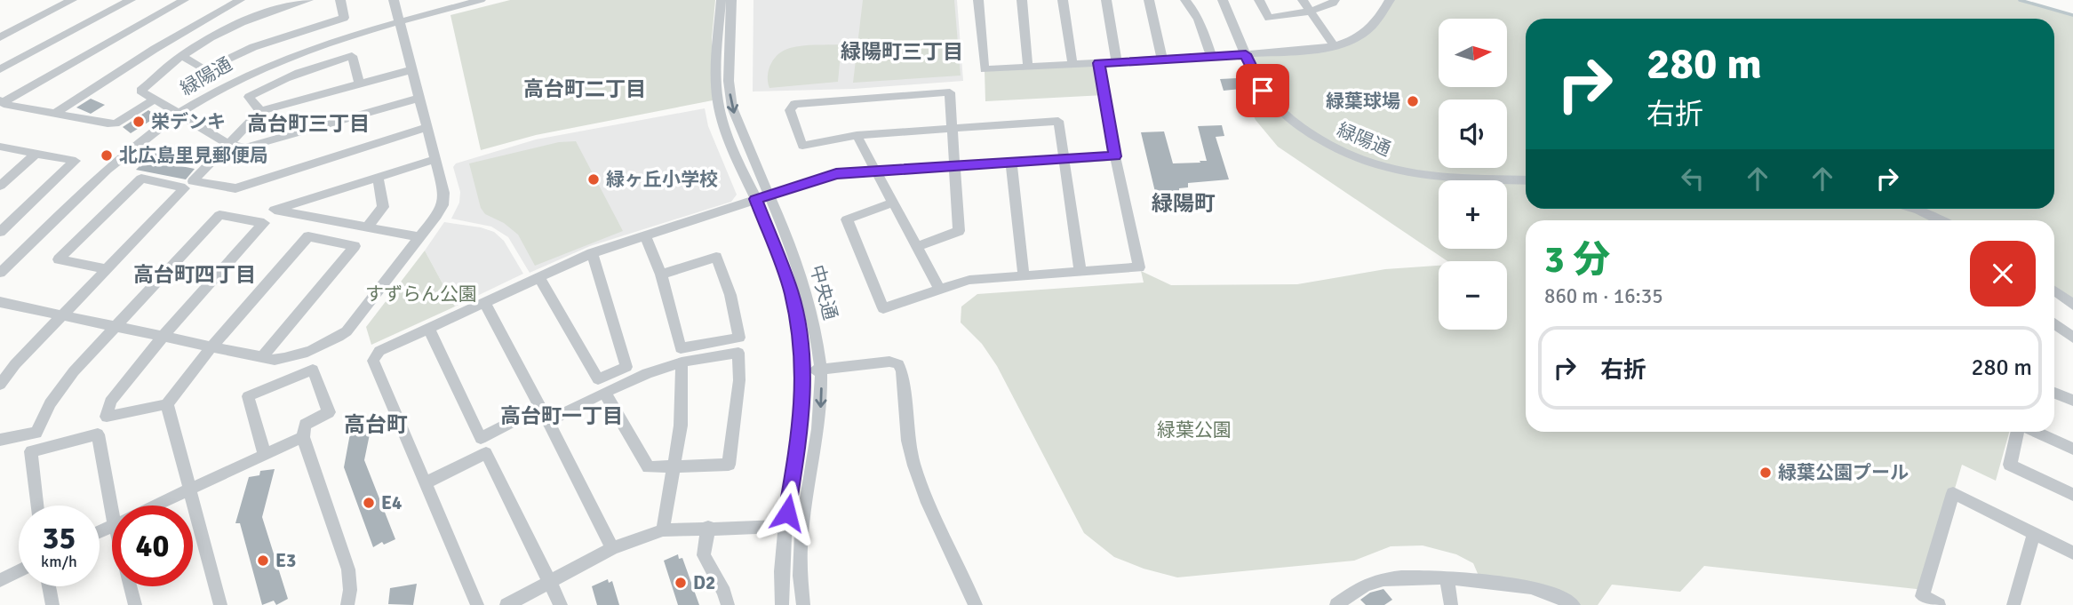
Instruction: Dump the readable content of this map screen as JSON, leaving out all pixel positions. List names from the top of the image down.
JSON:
{
  "streets": {
    "street": ["緑陽通", "中央通"]
  },
  "districts": [
    "緑陽町三丁目",
    "高台町二丁目",
    "高台町三丁目",
    "緑陽町",
    "高台町四丁目",
    "高台町一丁目",
    "高台町"
  ],
  "parks": ["すずらん公園", "緑葉公園"],
  "places": [
    "緑葉球場",
    "栄デンキ",
    "北広島里見郵便局",
    "緑ヶ丘小学校",
    "緑葉公園プール",
    "E4",
    "E3",
    "D2"
  ],
  "north": "right",
  "page": {
    "map_buttons": ["+", "−"],
    "turn": ["280 m", "右折"],
    "heading": ["3 分", "860 m · 16:35"],
    "list": [
      {
        "name": "右折",
        "value": "280 m"
      }
    ],
    "speed": "35 km/h",
    "limit": "40"
  }
}
